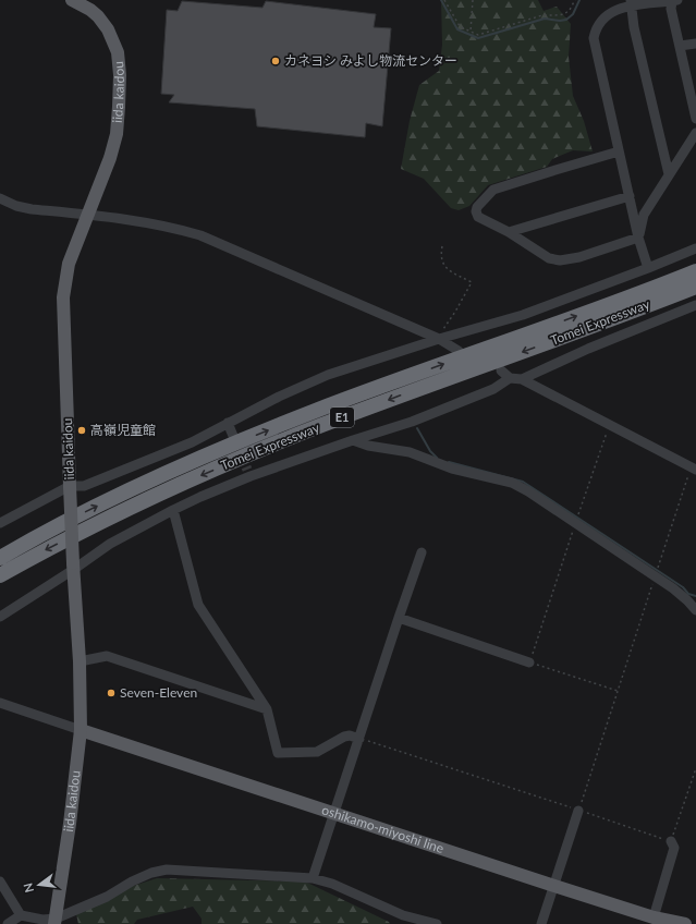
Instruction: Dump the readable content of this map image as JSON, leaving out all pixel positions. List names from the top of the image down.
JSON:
{
  "streets": {
    "highway": ["Tomei Expressway", "E1"],
    "main road": ["iida kaidou", "oshikamo-miyoshi line"]
  },
  "crossings": [
    ["iida kaidou", "oshikamo-miyoshi line"]
  ],
  "places": ["カネヨシ みよし物流センター", "高嶺児童館", "Seven-Eleven"],
  "north": "left"
}
